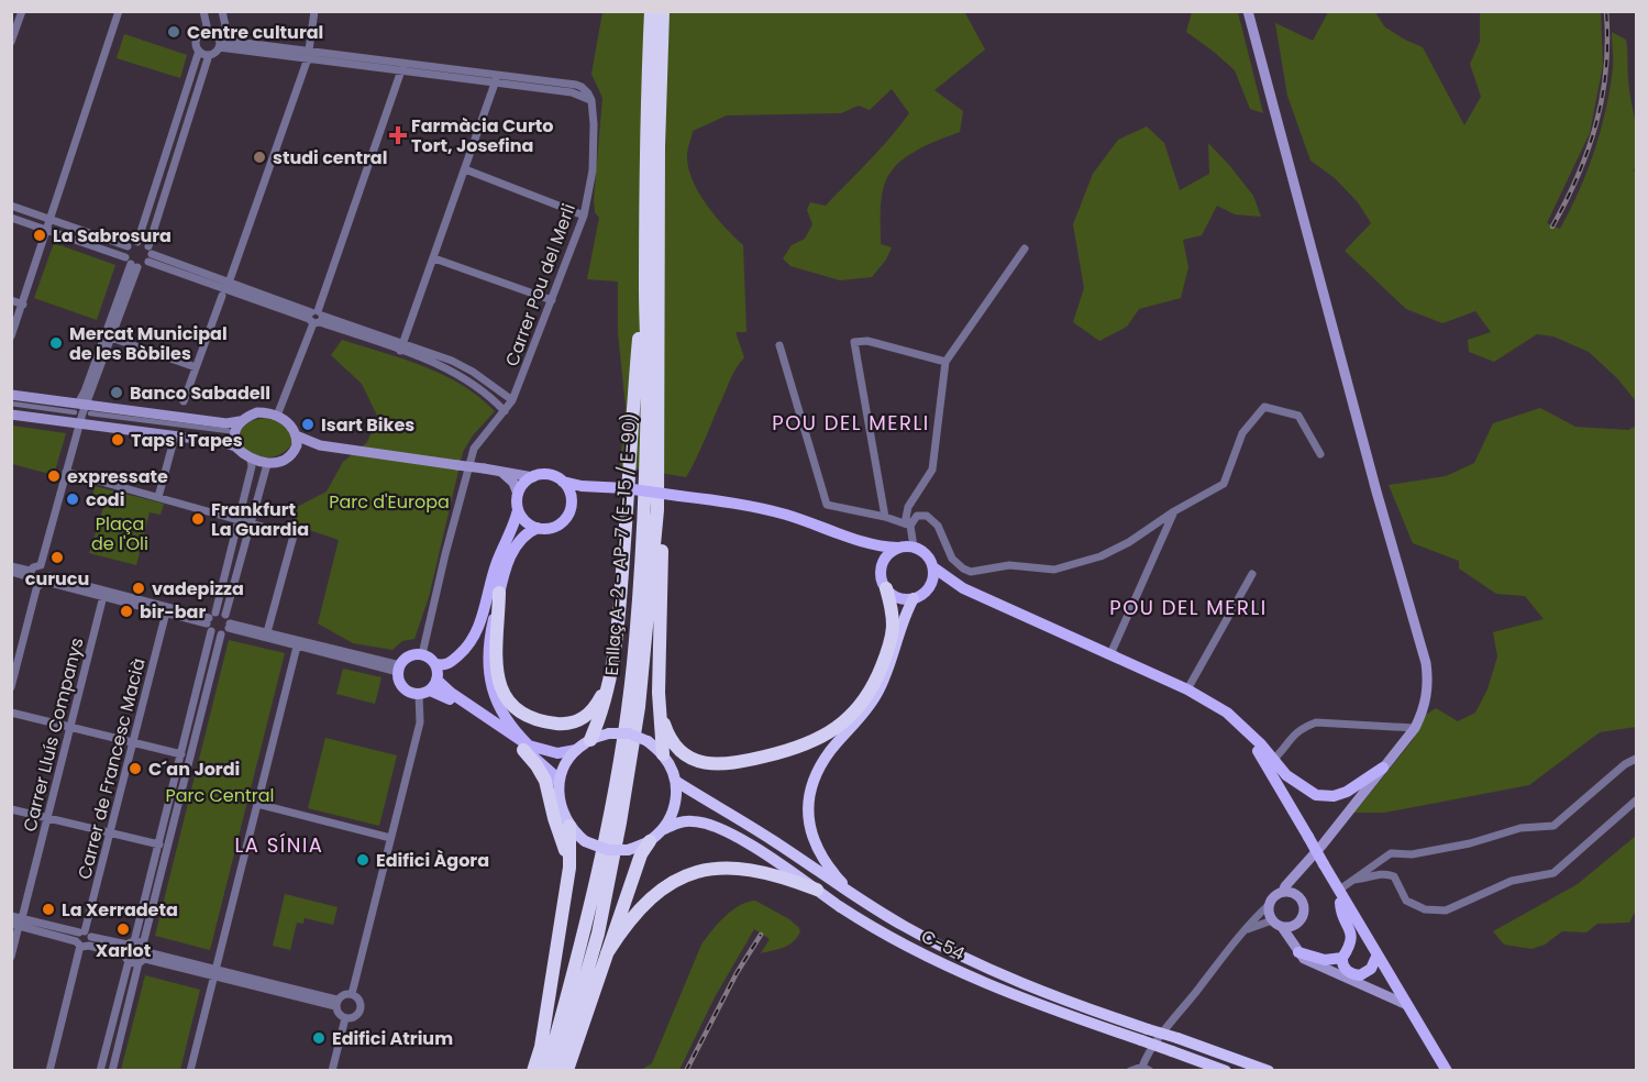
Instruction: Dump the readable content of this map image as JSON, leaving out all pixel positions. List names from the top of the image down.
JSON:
{
  "streets": {
    "highway": ["Enllaç A-2 - AP-7 (E-15 / E-90)", "C-54"],
    "street": ["Carrer Pou del Merli", "Carrer Lluís Companys", "Carrer de Francesc Macià"]
  },
  "districts": ["POU DEL MERLI", "POU DEL MERLI", "LA SÍNIA"],
  "parks": ["Parc d'Europa", "Plaça de l'Oli", "Parc Central"],
  "places": {
    "other": [
      "Centre cultural",
      "studi central",
      "La Sabrosura",
      "Mercat Municipal de les Bòbiles",
      "Banco Sabadell",
      "Isart Bikes",
      "Taps i Tapes",
      "expressate",
      "codi",
      "Frankfurt La Guardia",
      "curucu",
      "vadepizza",
      "bir-bar",
      "C´an Jordi",
      "Edifici Àgora",
      "La Xerradeta",
      "Xarlot",
      "Edifici Atrium"
    ],
    "health": ["Farmàcia Curto Tort, Josefina"]
  }
}
